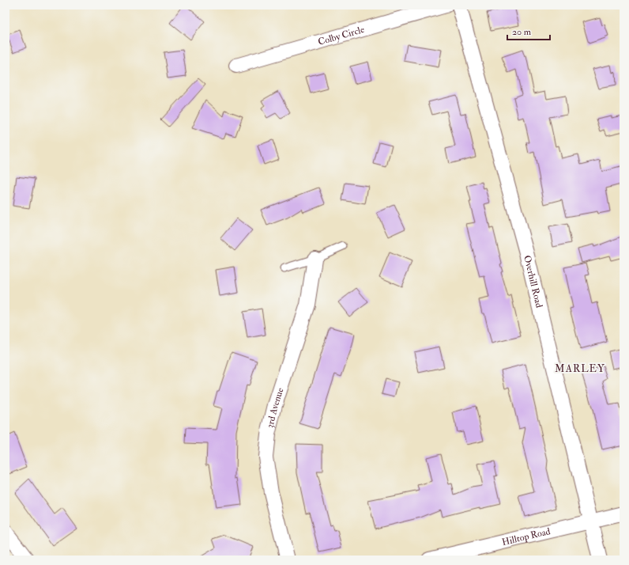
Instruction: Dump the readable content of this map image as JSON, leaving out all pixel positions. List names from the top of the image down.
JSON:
{
  "streets": {
    "street": [
      "Colby Circle",
      "Overhill Road",
      "3rd Avenue",
      "Hilltop Road"
    ]
  },
  "crossings": [
    ["Overhill Road", "Hilltop Road"]
  ],
  "districts": ["MARLEY"],
  "scale_bar": "20 m"
}
